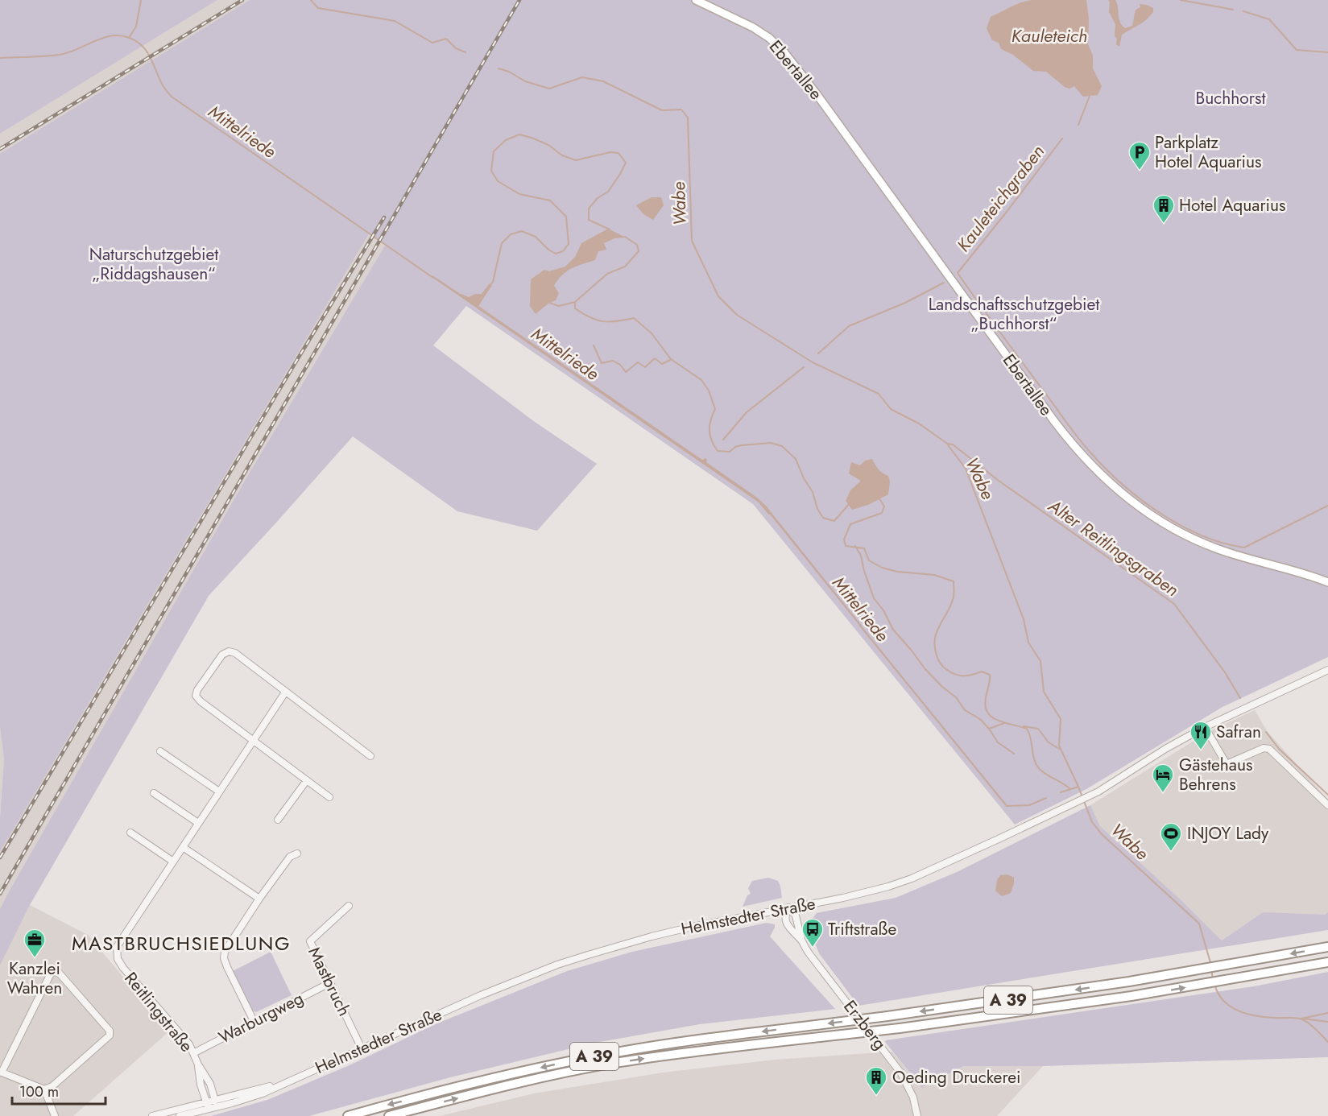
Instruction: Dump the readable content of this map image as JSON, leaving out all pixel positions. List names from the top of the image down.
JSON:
{
  "streets": {
    "highway": ["A 39"],
    "main road": ["Ebertallee"],
    "street": [
      "Helmstedter Straße",
      "Mastbruch",
      "Reitlingstraße",
      "Warburgweg",
      "Erzberg"
    ]
  },
  "crossings": [
    ["Helmstedter Straße", "Reitlingstraße"],
    ["Helmstedter Straße", "Erzberg"],
    ["Mastbruch", "Warburgweg"],
    ["Reitlingstraße", "Warburgweg"]
  ],
  "districts": ["MASTBRUCHSIEDLUNG"],
  "water": [
    "Kauleteich",
    "Mittelriede",
    "Kauleteichgraben",
    "Wabe",
    "Alter Reitlingsgraben"
  ],
  "parks": ["Buchhorst", "Naturschutzgebiet „Riddagshausen“", "Landschaftsschutzgebiet „Buchhorst“"],
  "places": {
    "parking": ["Parkplatz Hotel Aquarius"],
    "building": ["Hotel Aquarius", "Oeding Druckerei"],
    "restaurant": ["Safran"],
    "hotel": ["Gästehaus Behrens"],
    "sports": ["INJOY Lady"],
    "bus stop": ["Triftstraße"],
    "office": ["Kanzlei Wahren"]
  },
  "scale_bar": "100 m"
}
